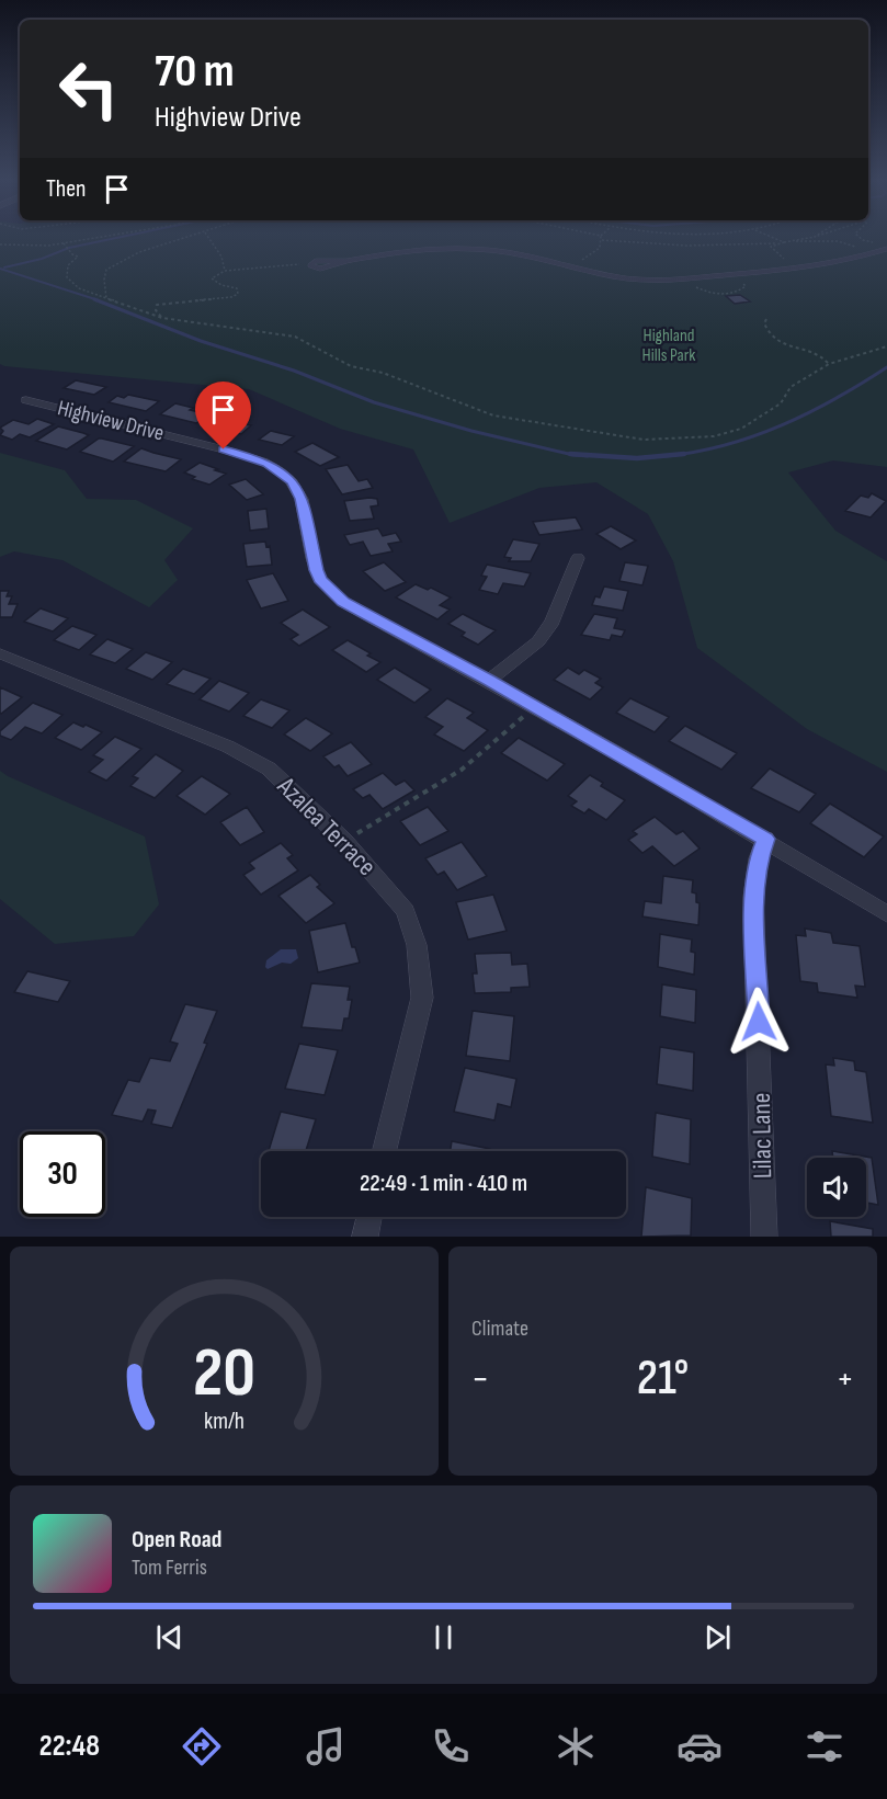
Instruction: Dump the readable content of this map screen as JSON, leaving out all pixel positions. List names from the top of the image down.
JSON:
{
  "streets": {
    "street": ["Highview Drive", "Azalea Terrace", "Lilac Lane"]
  },
  "crossings": [
    ["Highview Drive", "Lilac Lane"]
  ],
  "parks": ["Highland Hills Park"],
  "page": {
    "turn": ["70 m", "Highview Drive"],
    "then": "Then",
    "limit": "30",
    "trip": "22:49 · 1 min · 410 m",
    "tile": "Climate",
    "heat": ["−", "21°", "+"],
    "song": ["Open Road", "Tom Ferris"],
    "tabs": "22:48",
    "gauge": ["20", "km/h"]
  }
}
